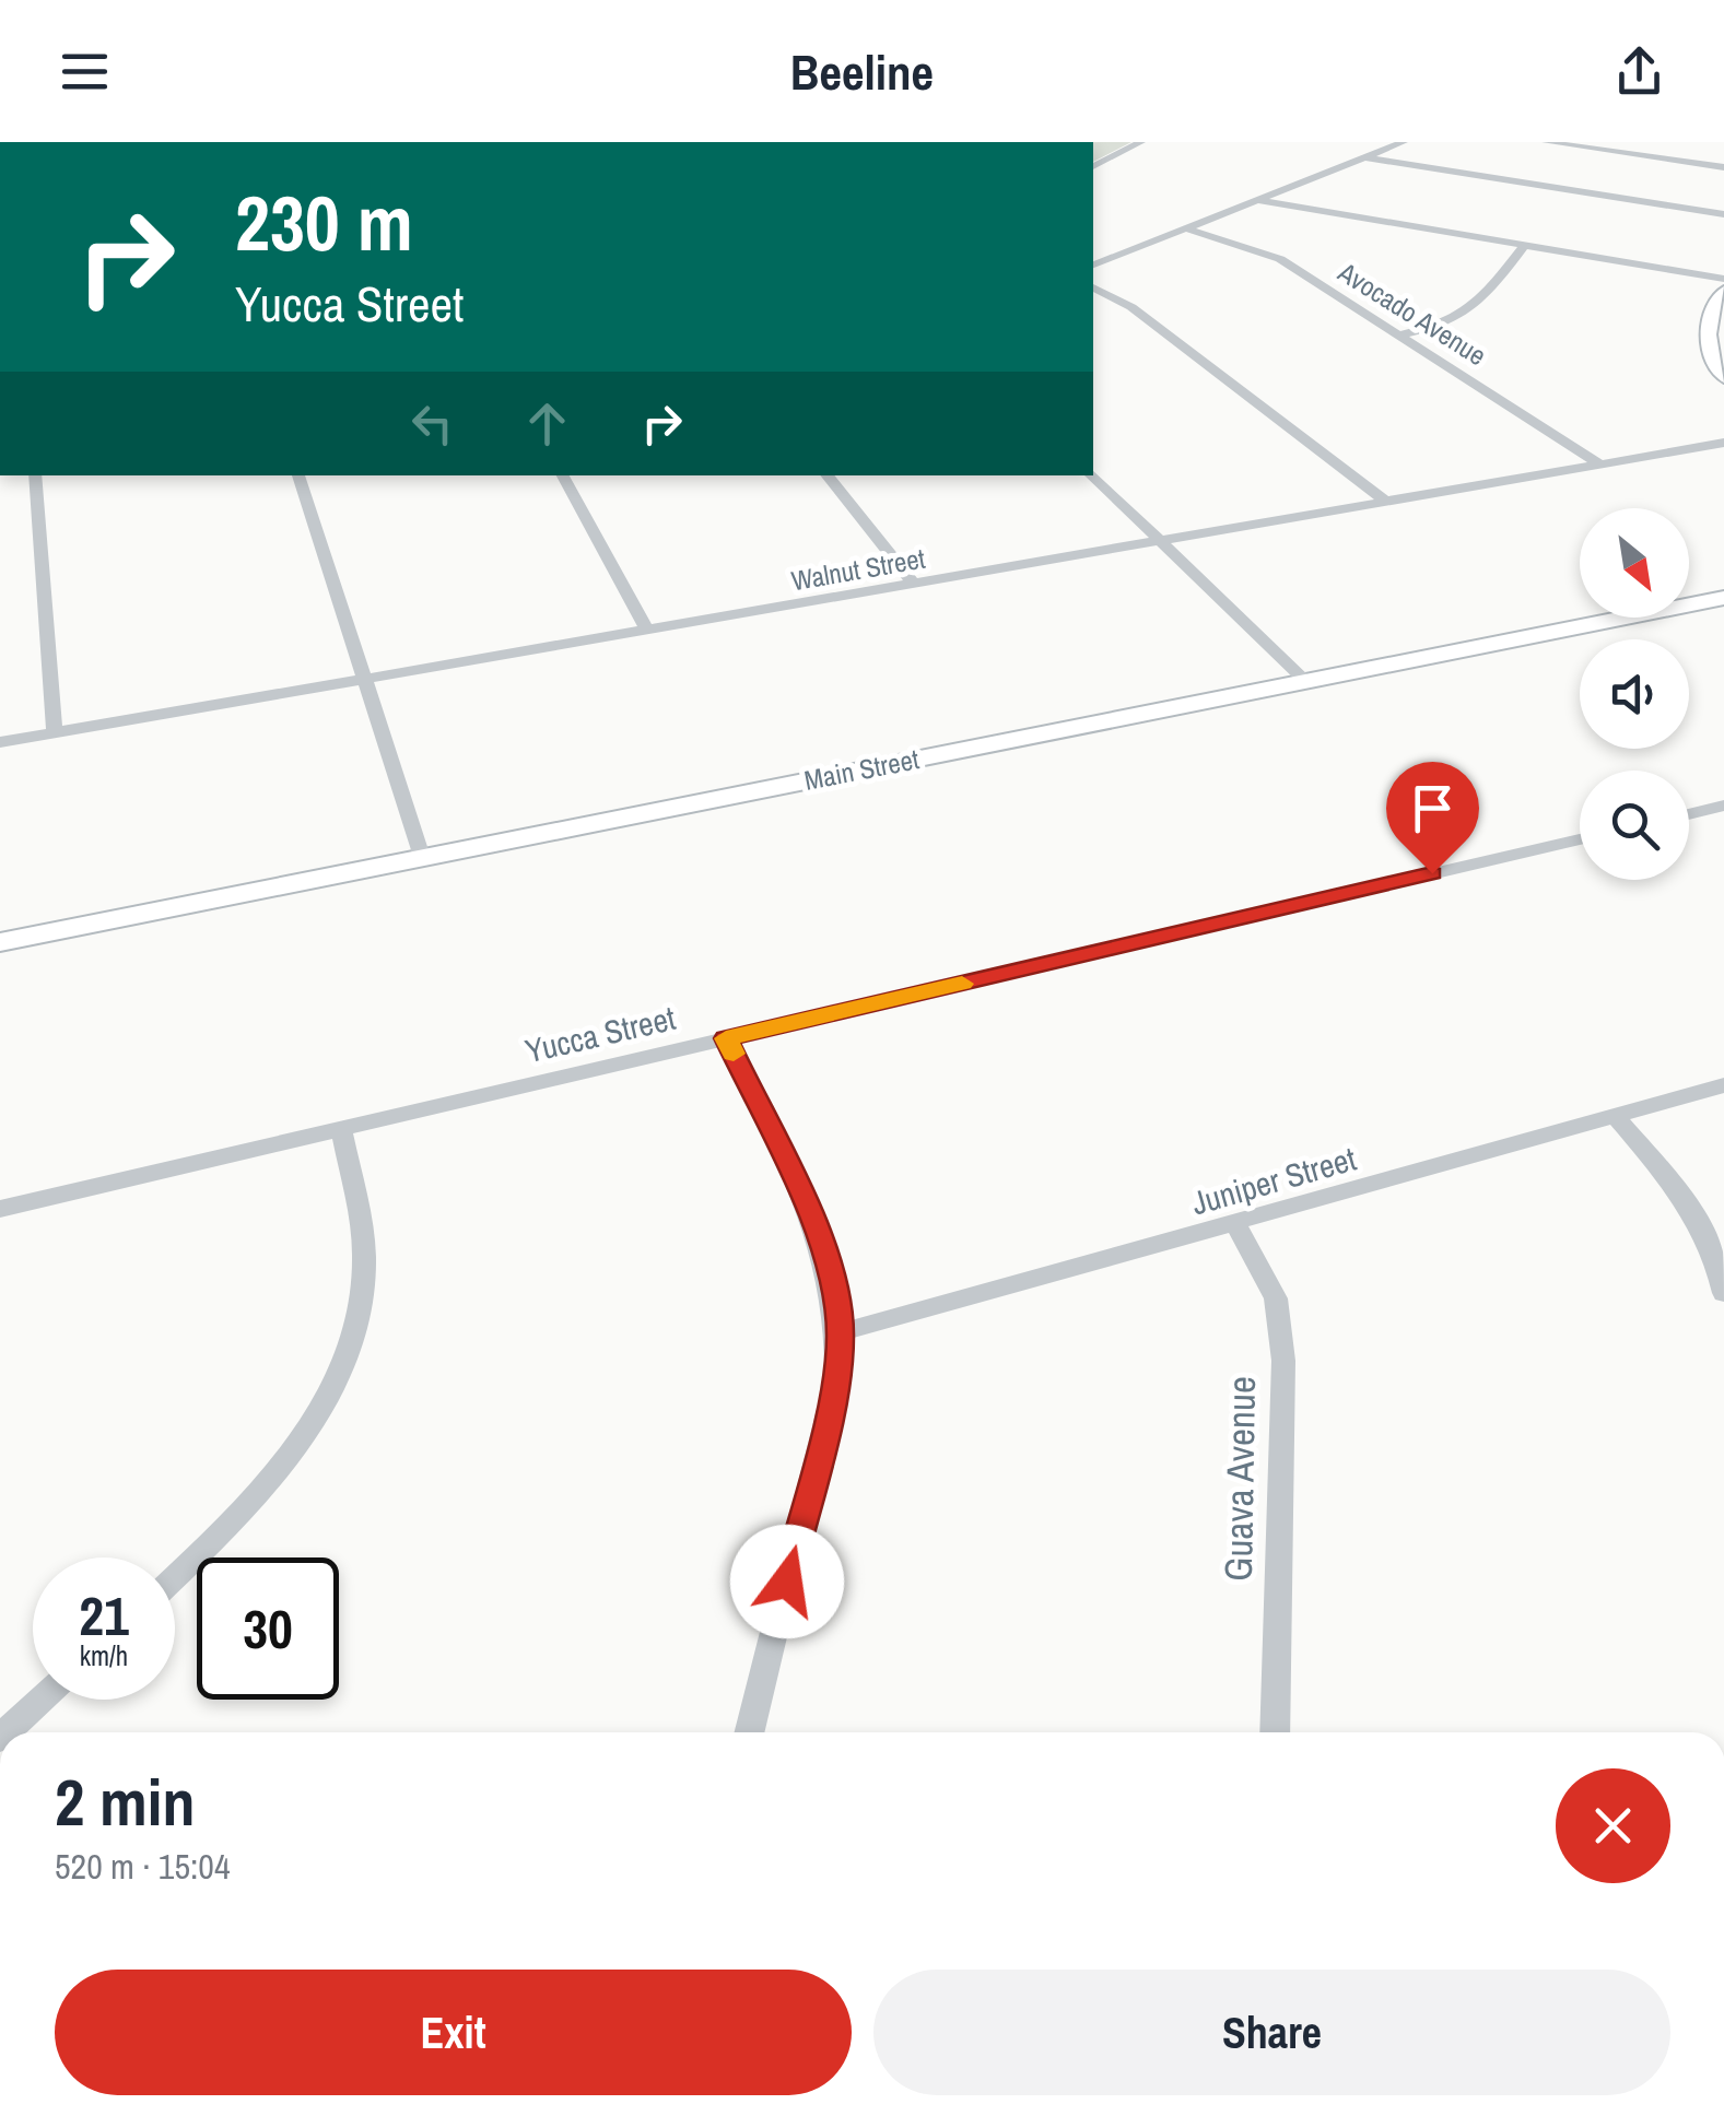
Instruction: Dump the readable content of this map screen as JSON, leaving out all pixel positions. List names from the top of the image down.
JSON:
{
  "streets": {
    "main road": ["Main Street"],
    "street": [
      "Avocado Avenue",
      "Walnut Street",
      "Yucca Street",
      "Juniper Street",
      "Guava Avenue"
    ]
  },
  "crossings": [
    ["Avocado Avenue", "Walnut Street"],
    ["Juniper Street", "Guava Avenue"]
  ],
  "north": "bottom right",
  "page": {
    "header": "Beeline",
    "turn": ["230 m", "Yucca Street"],
    "speed": "21 km/h",
    "limit": "30",
    "heading": ["2 min", "520 m · 15:04"],
    "buttons": ["Exit", "Share"]
  }
}
